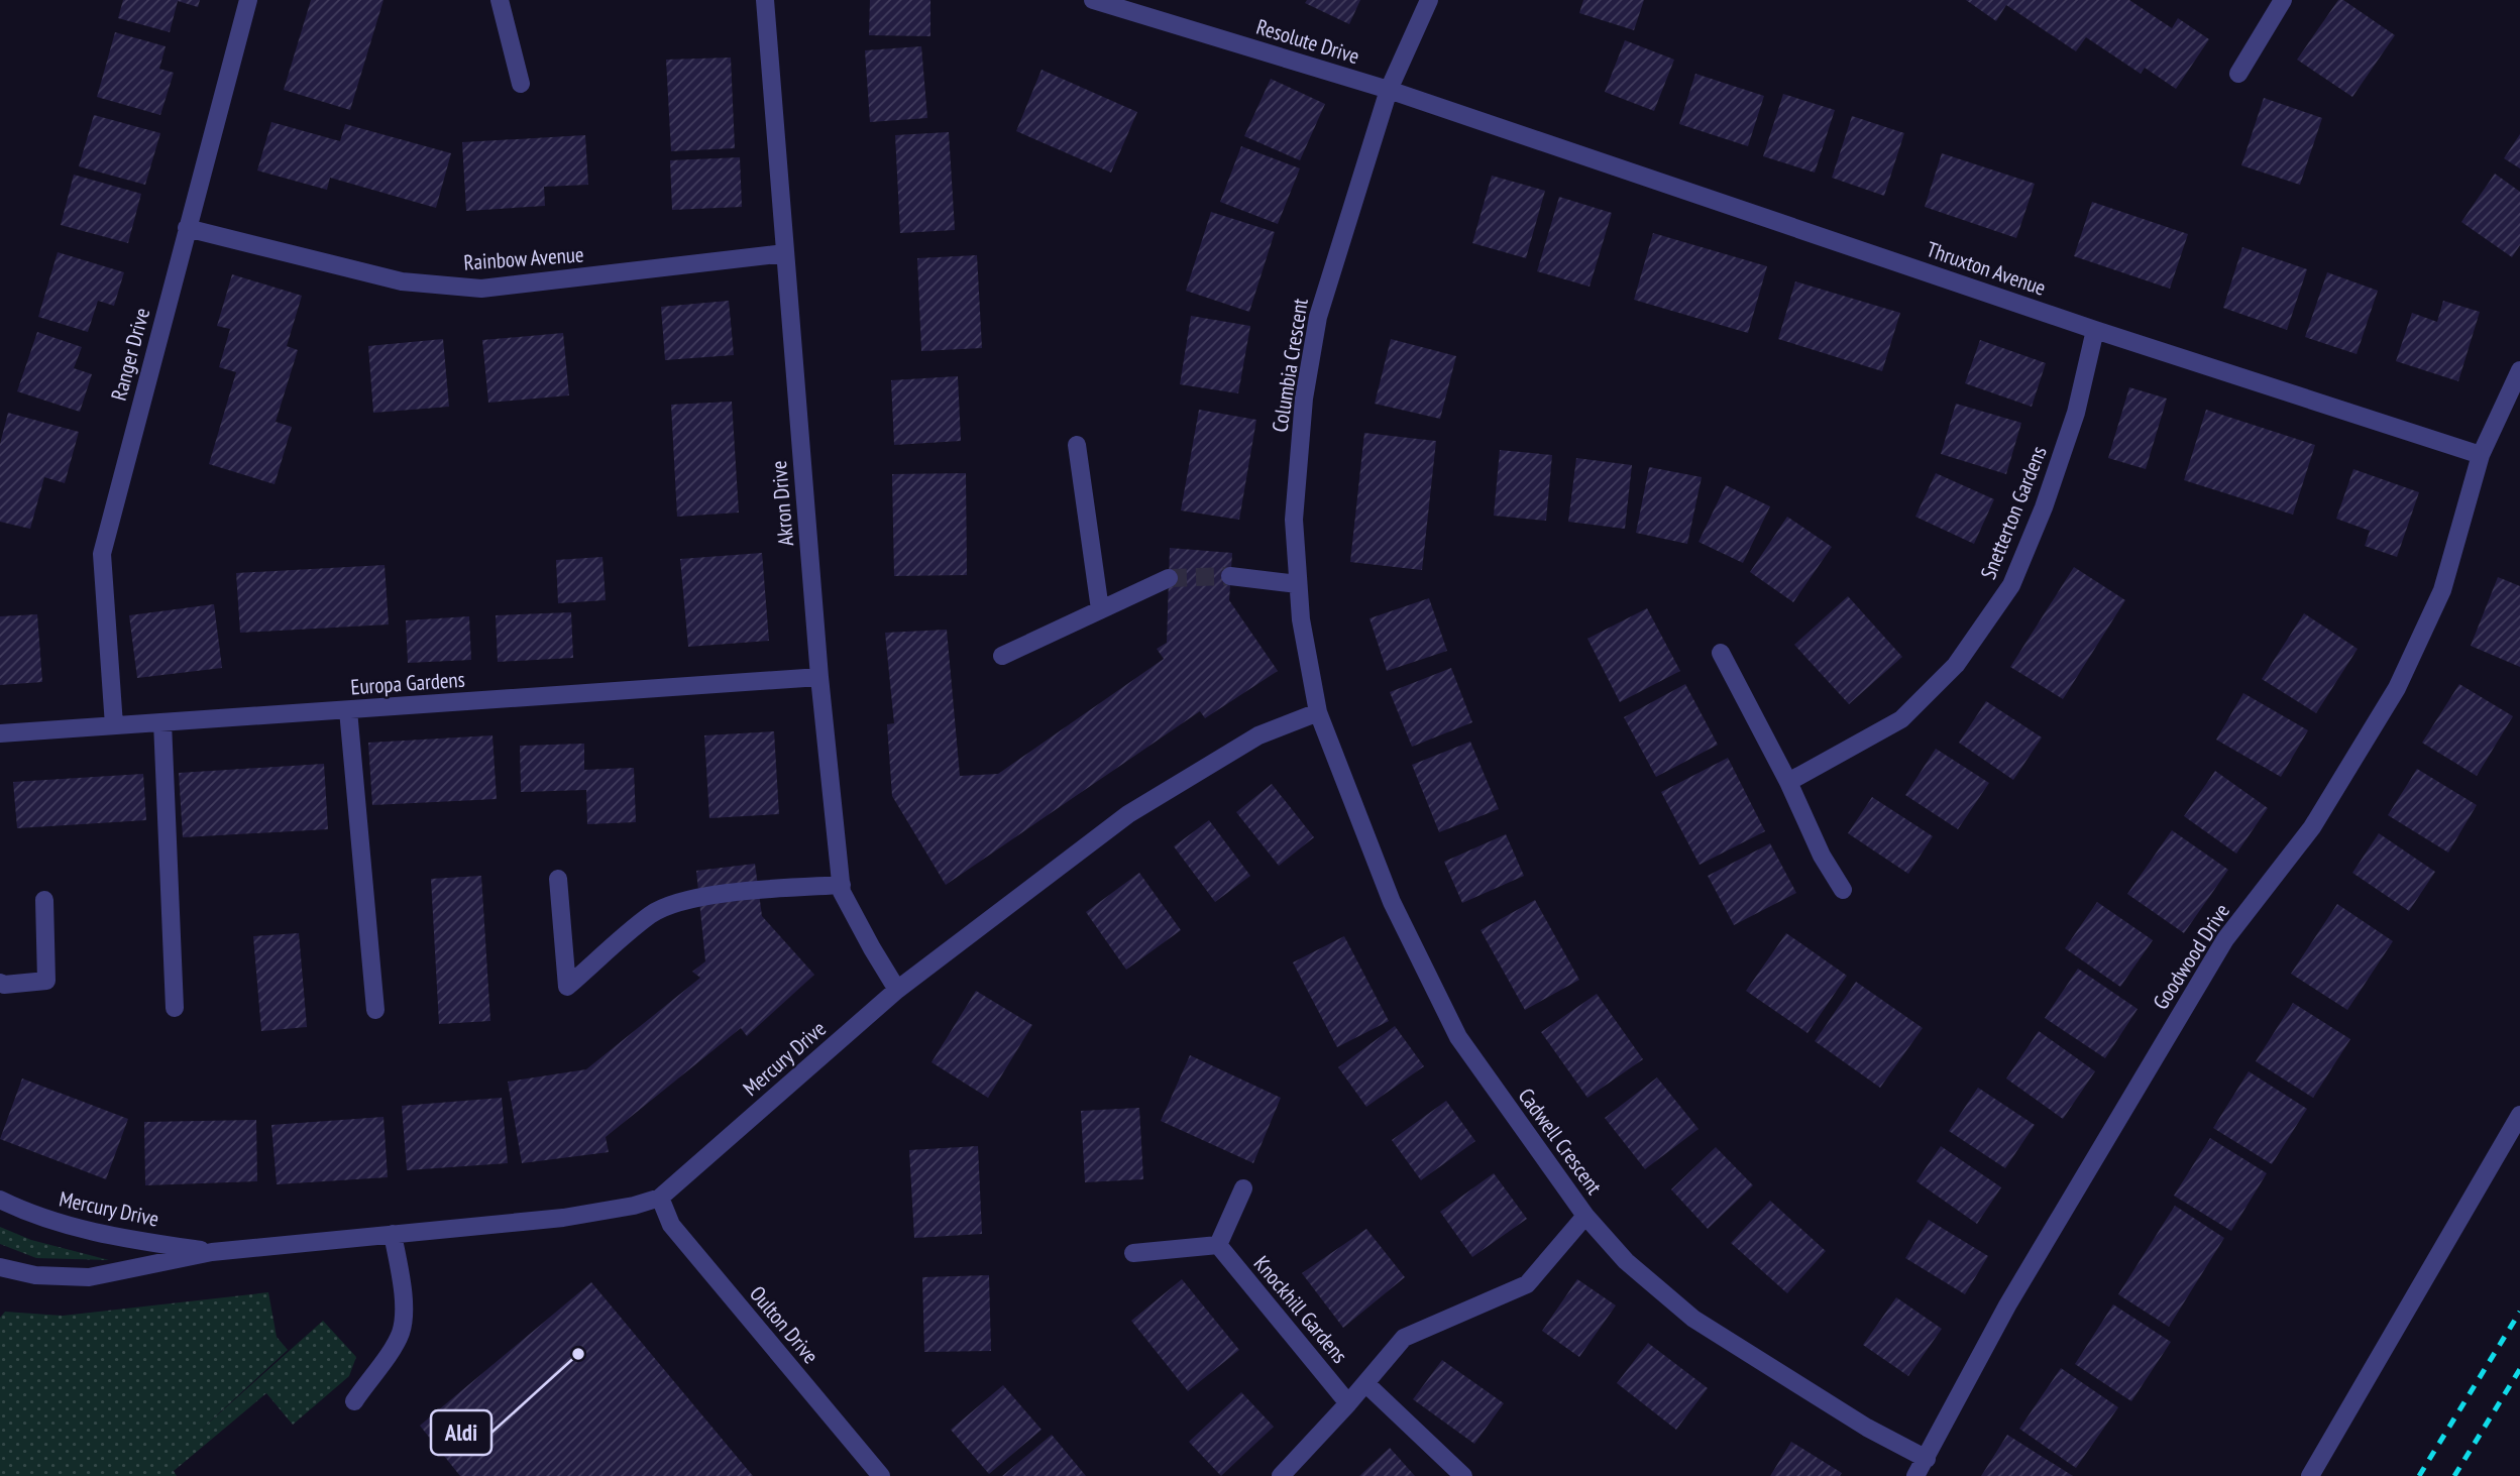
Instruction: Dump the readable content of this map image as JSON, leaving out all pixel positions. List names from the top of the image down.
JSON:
{
  "streets": {
    "street": [
      "Resolute Drive",
      "Rainbow Avenue",
      "Thruxton Avenue",
      "Ranger Drive",
      "Columbia Crescent",
      "Akron Drive",
      "Snetterton Gardens",
      "Europa Gardens",
      "Goodwood Drive",
      "Mercury Drive",
      "Cadwell Crescent",
      "Knockhill Gardens",
      "Oulton Drive"
    ]
  },
  "crossings": [
    ["Resolute Drive", "Thruxton Avenue"],
    ["Resolute Drive", "Columbia Crescent"],
    ["Rainbow Avenue", "Ranger Drive"],
    ["Rainbow Avenue", "Akron Drive"],
    ["Thruxton Avenue", "Columbia Crescent"],
    ["Thruxton Avenue", "Snetterton Gardens"],
    ["Thruxton Avenue", "Goodwood Drive"],
    ["Ranger Drive", "Europa Gardens"],
    ["Columbia Crescent", "Mercury Drive"],
    ["Columbia Crescent", "Cadwell Crescent"],
    ["Akron Drive", "Europa Gardens"],
    ["Akron Drive", "Mercury Drive"],
    ["Goodwood Drive", "Cadwell Crescent"],
    ["Mercury Drive", "Cadwell Crescent"],
    ["Mercury Drive", "Oulton Drive"],
    ["Cadwell Crescent", "Knockhill Gardens"]
  ],
  "places": ["Aldi"]
}
